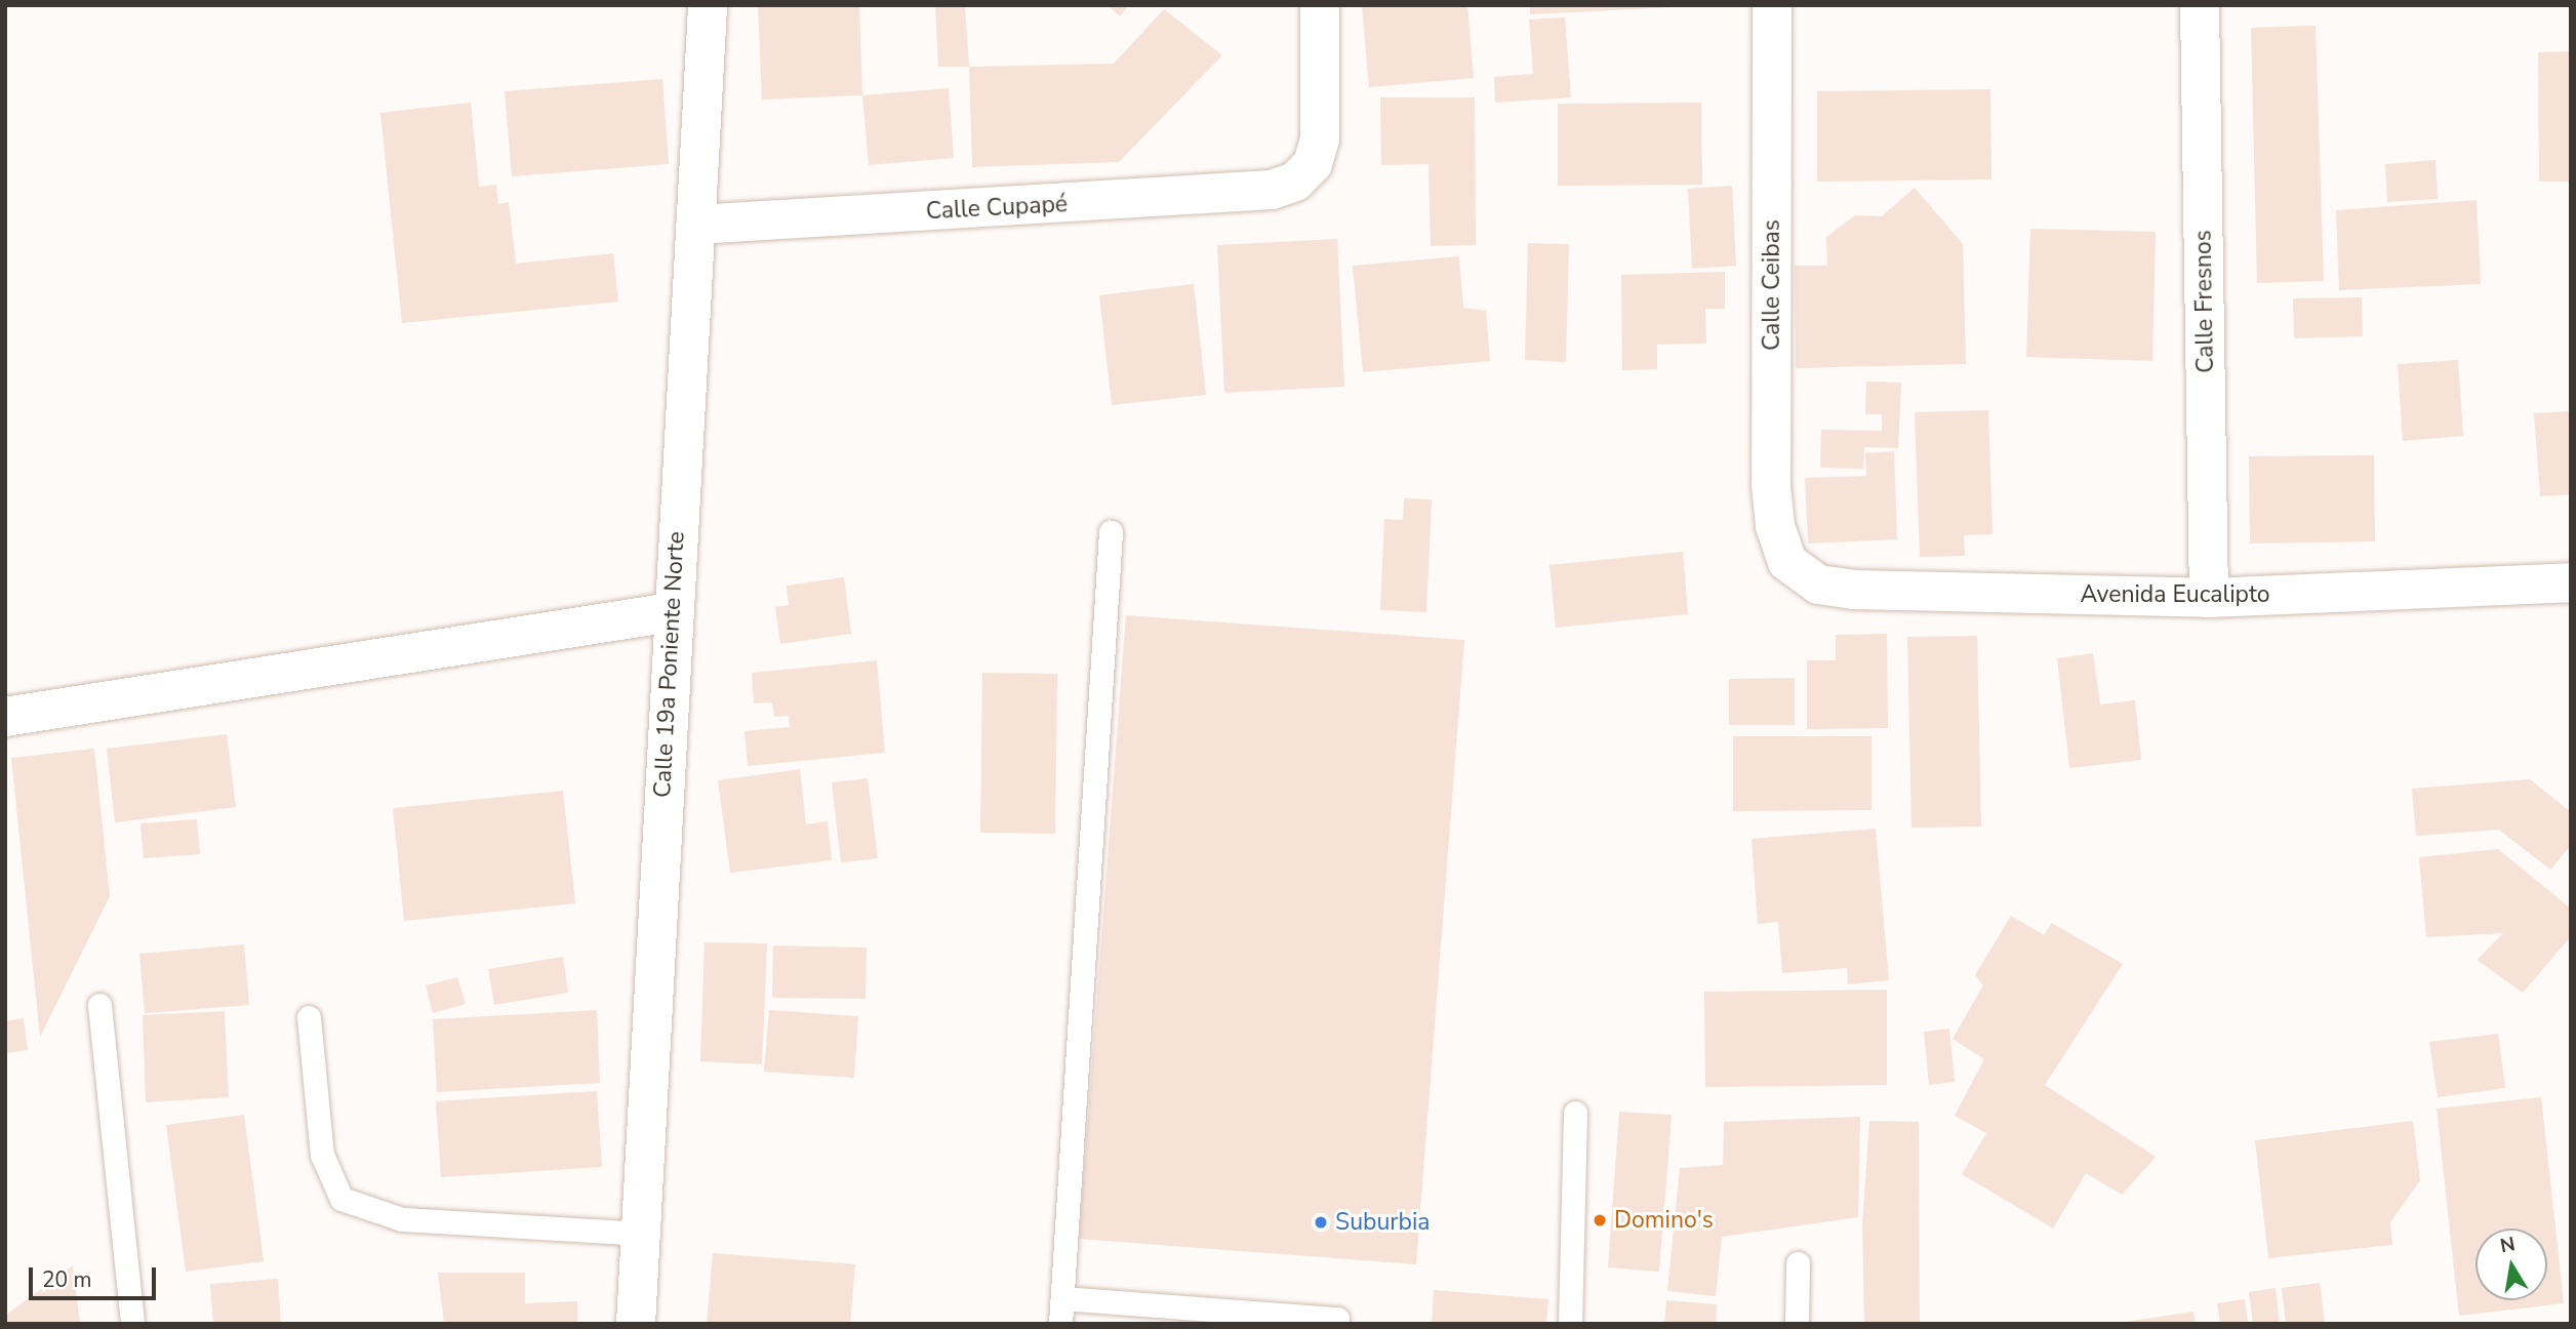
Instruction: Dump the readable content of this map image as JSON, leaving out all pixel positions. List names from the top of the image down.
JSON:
{
  "streets": {
    "street": [
      "Calle Cupapé",
      "Calle Ceibas",
      "Calle Fresnos",
      "Avenida Eucalipto",
      "Calle 19a Poniente Norte"
    ]
  },
  "crossings": [
    ["Calle Cupapé", "Calle 19a Poniente Norte"],
    ["Calle Ceibas", "Avenida Eucalipto"],
    ["Calle Fresnos", "Avenida Eucalipto"]
  ],
  "places": ["Domino's", "Suburbia"],
  "scale_bar": "20 m",
  "north": "top"
}
